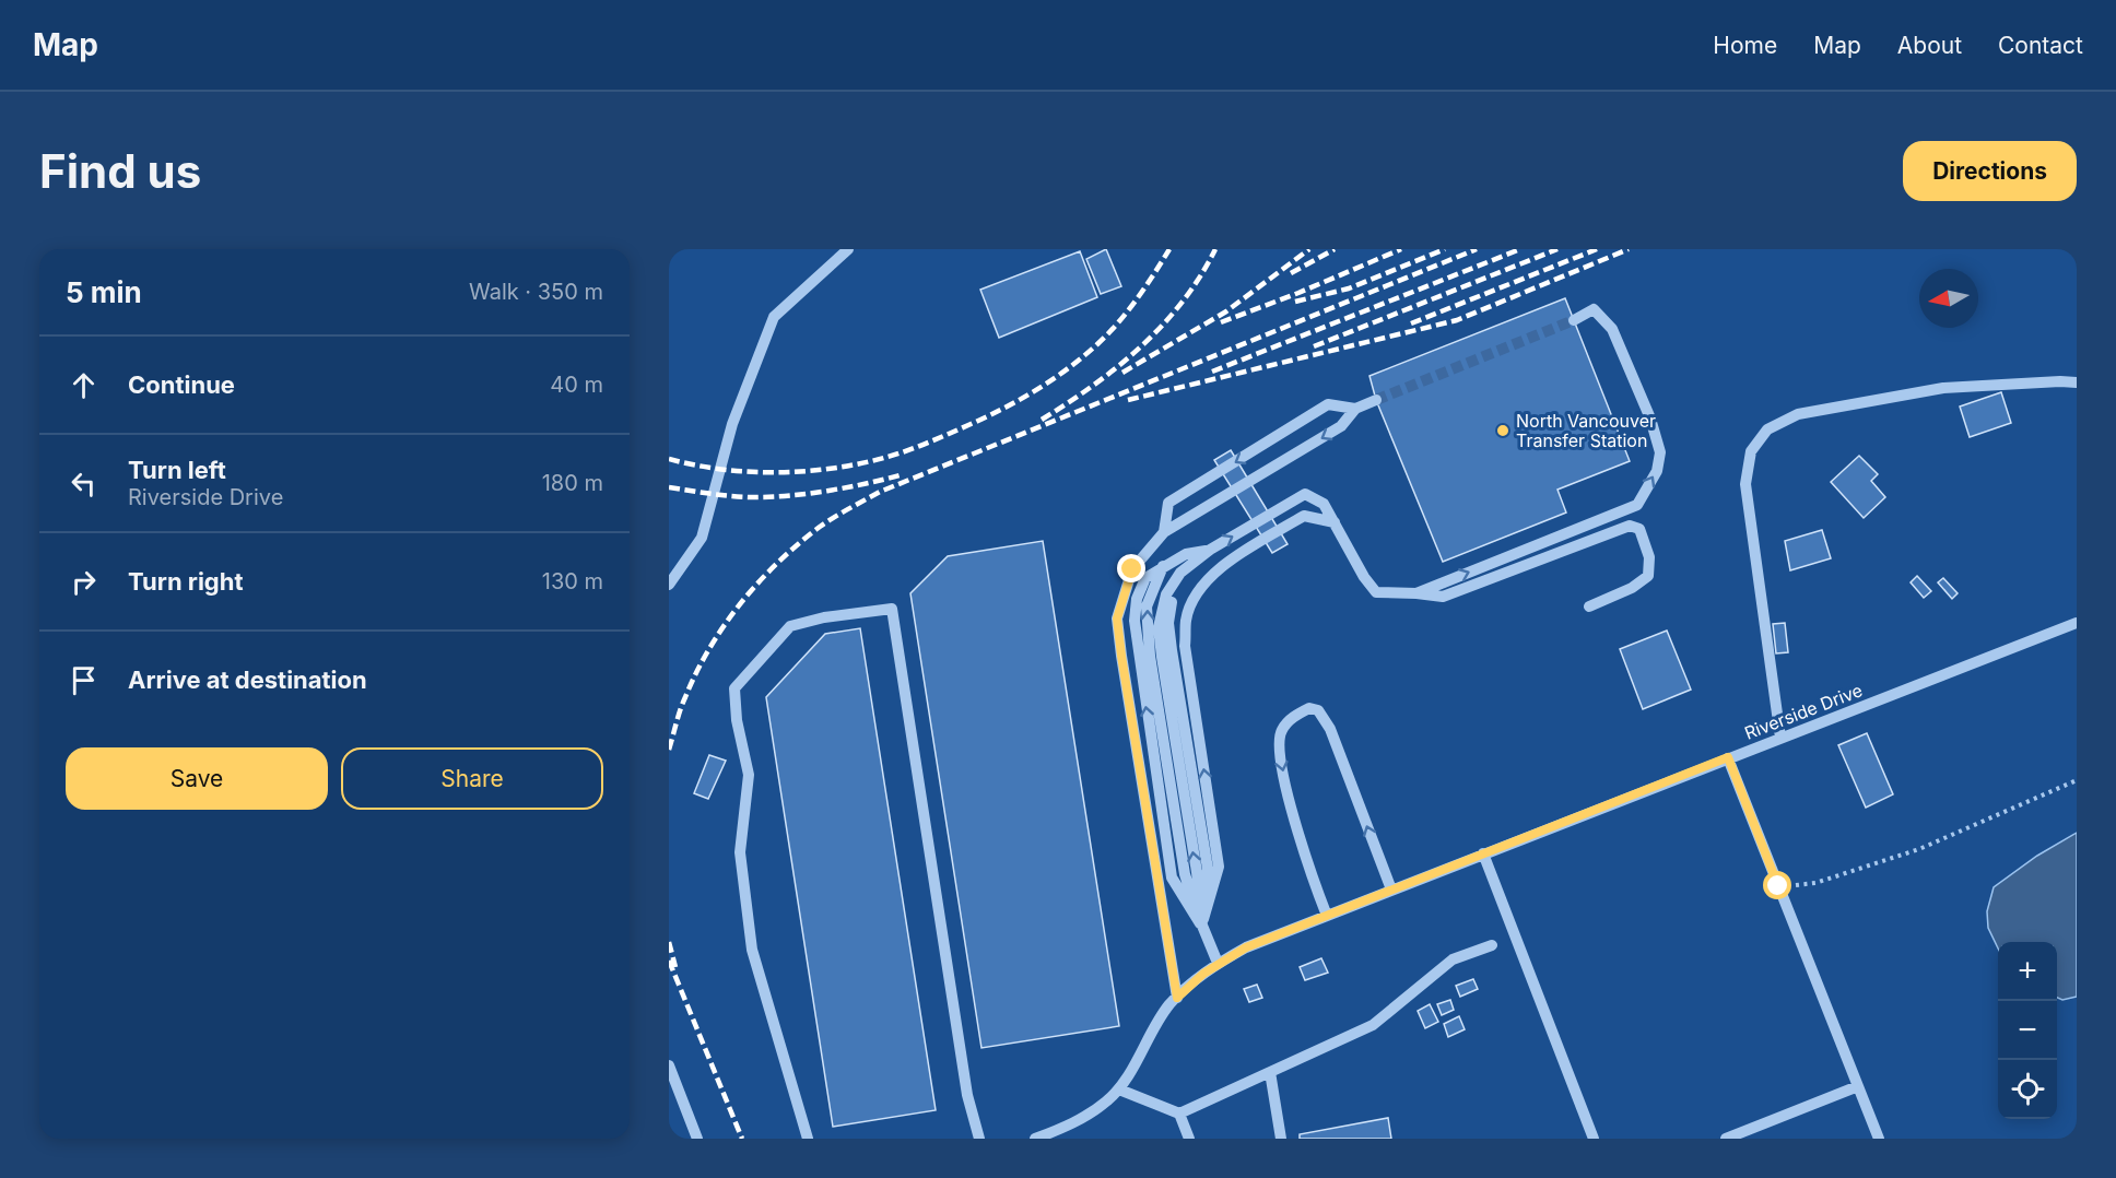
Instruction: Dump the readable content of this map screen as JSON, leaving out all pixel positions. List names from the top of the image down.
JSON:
{
  "streets": {
    "street": ["Riverside Drive"]
  },
  "places": ["North Vancouver Transfer Station"],
  "north": "left",
  "page": {
    "header": "Map",
    "nav": [
      "Home",
      "Map",
      "About",
      "Contact"
    ],
    "buttons": [
      "Directions",
      ["Save", "Share"]
    ],
    "title": "Find us",
    "heading": ["5 min", "Walk · 350 m"],
    "list": [
      ["Continue", "40 m"],
      ["Turn left", "Riverside Drive", "180 m"],
      ["Turn right", "130 m"],
      "Arrive at destination"
    ],
    "map_buttons": ["+", "−"]
  }
}
